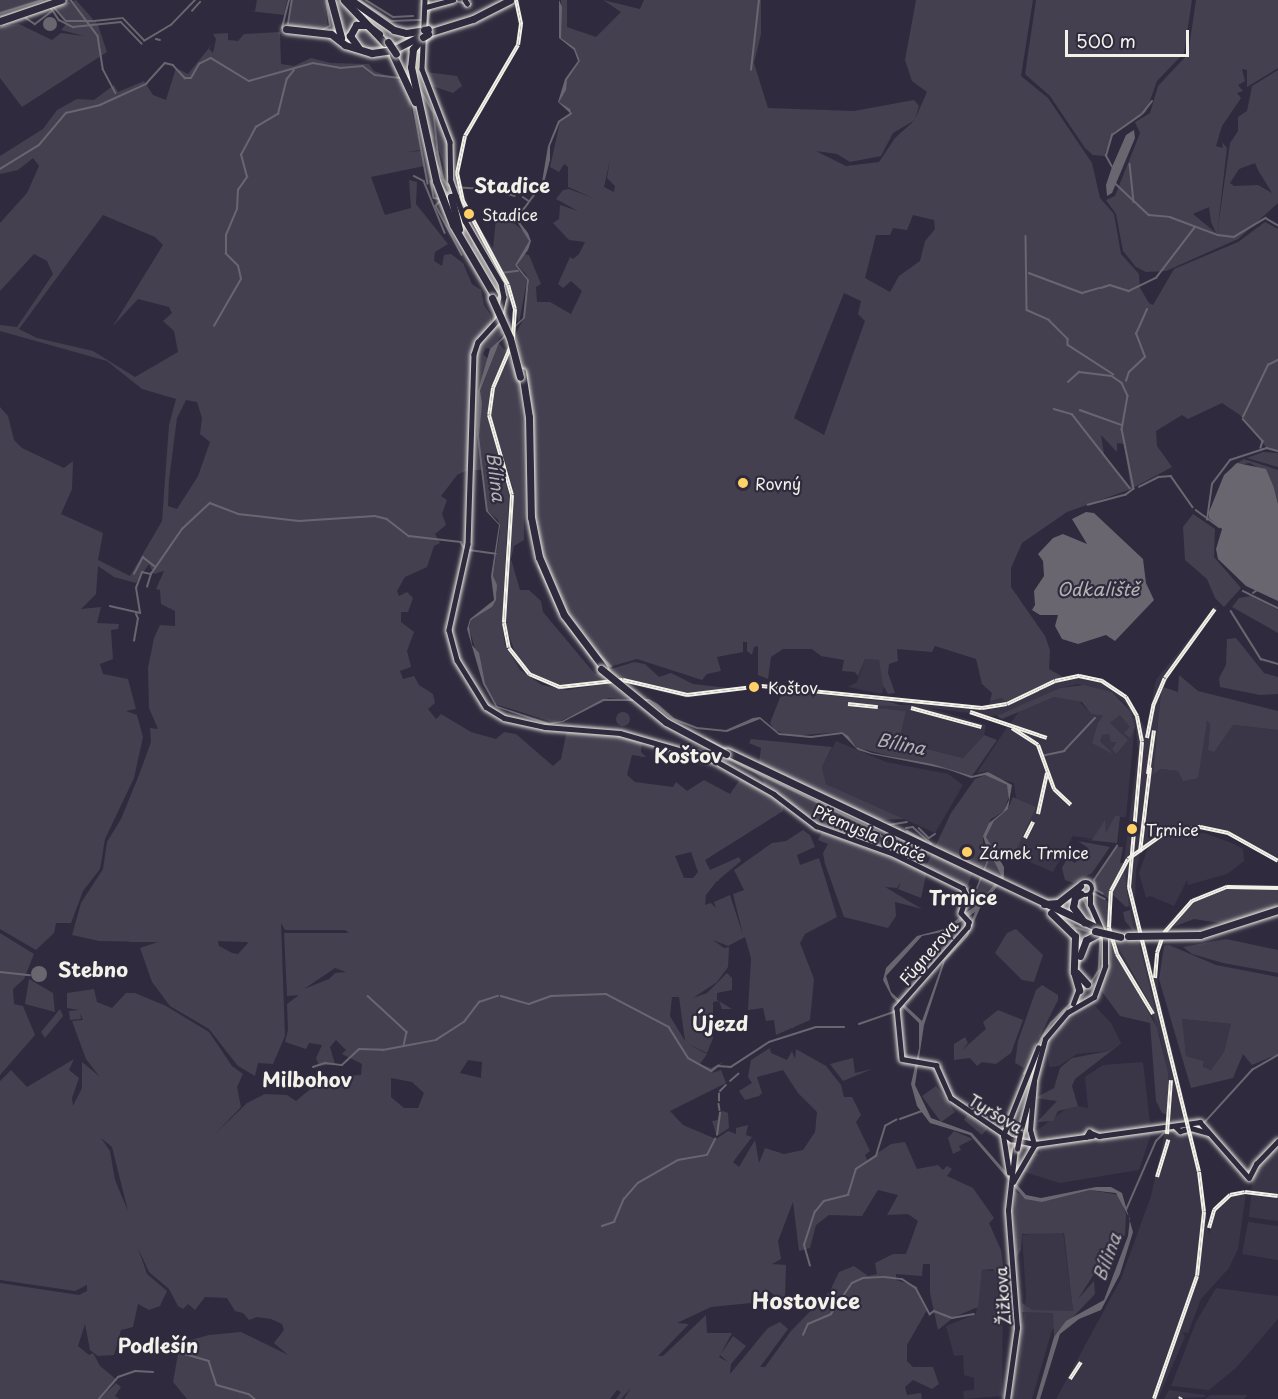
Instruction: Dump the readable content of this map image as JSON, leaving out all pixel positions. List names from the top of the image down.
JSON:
{
  "streets": {
    "main road": [
      "Přemysla Oráče",
      "Fügnerova",
      "Tyršova",
      "Žižkova"
    ]
  },
  "crossings": [
    ["Přemysla Oráče", "Fügnerova"],
    ["Fügnerova", "Tyršova"]
  ],
  "districts": [
    "Stadice",
    "Koštov",
    "Trmice",
    "Stebno",
    "Újezd",
    "Milbohov",
    "Hostovice",
    "Podlešín"
  ],
  "water": ["Bílina", "Odkaliště"],
  "places": [
    "Stadice",
    "Rovný",
    "Koštov",
    "Trmice",
    "Zámek Trmice"
  ],
  "scale_bar": "500 m"
}
